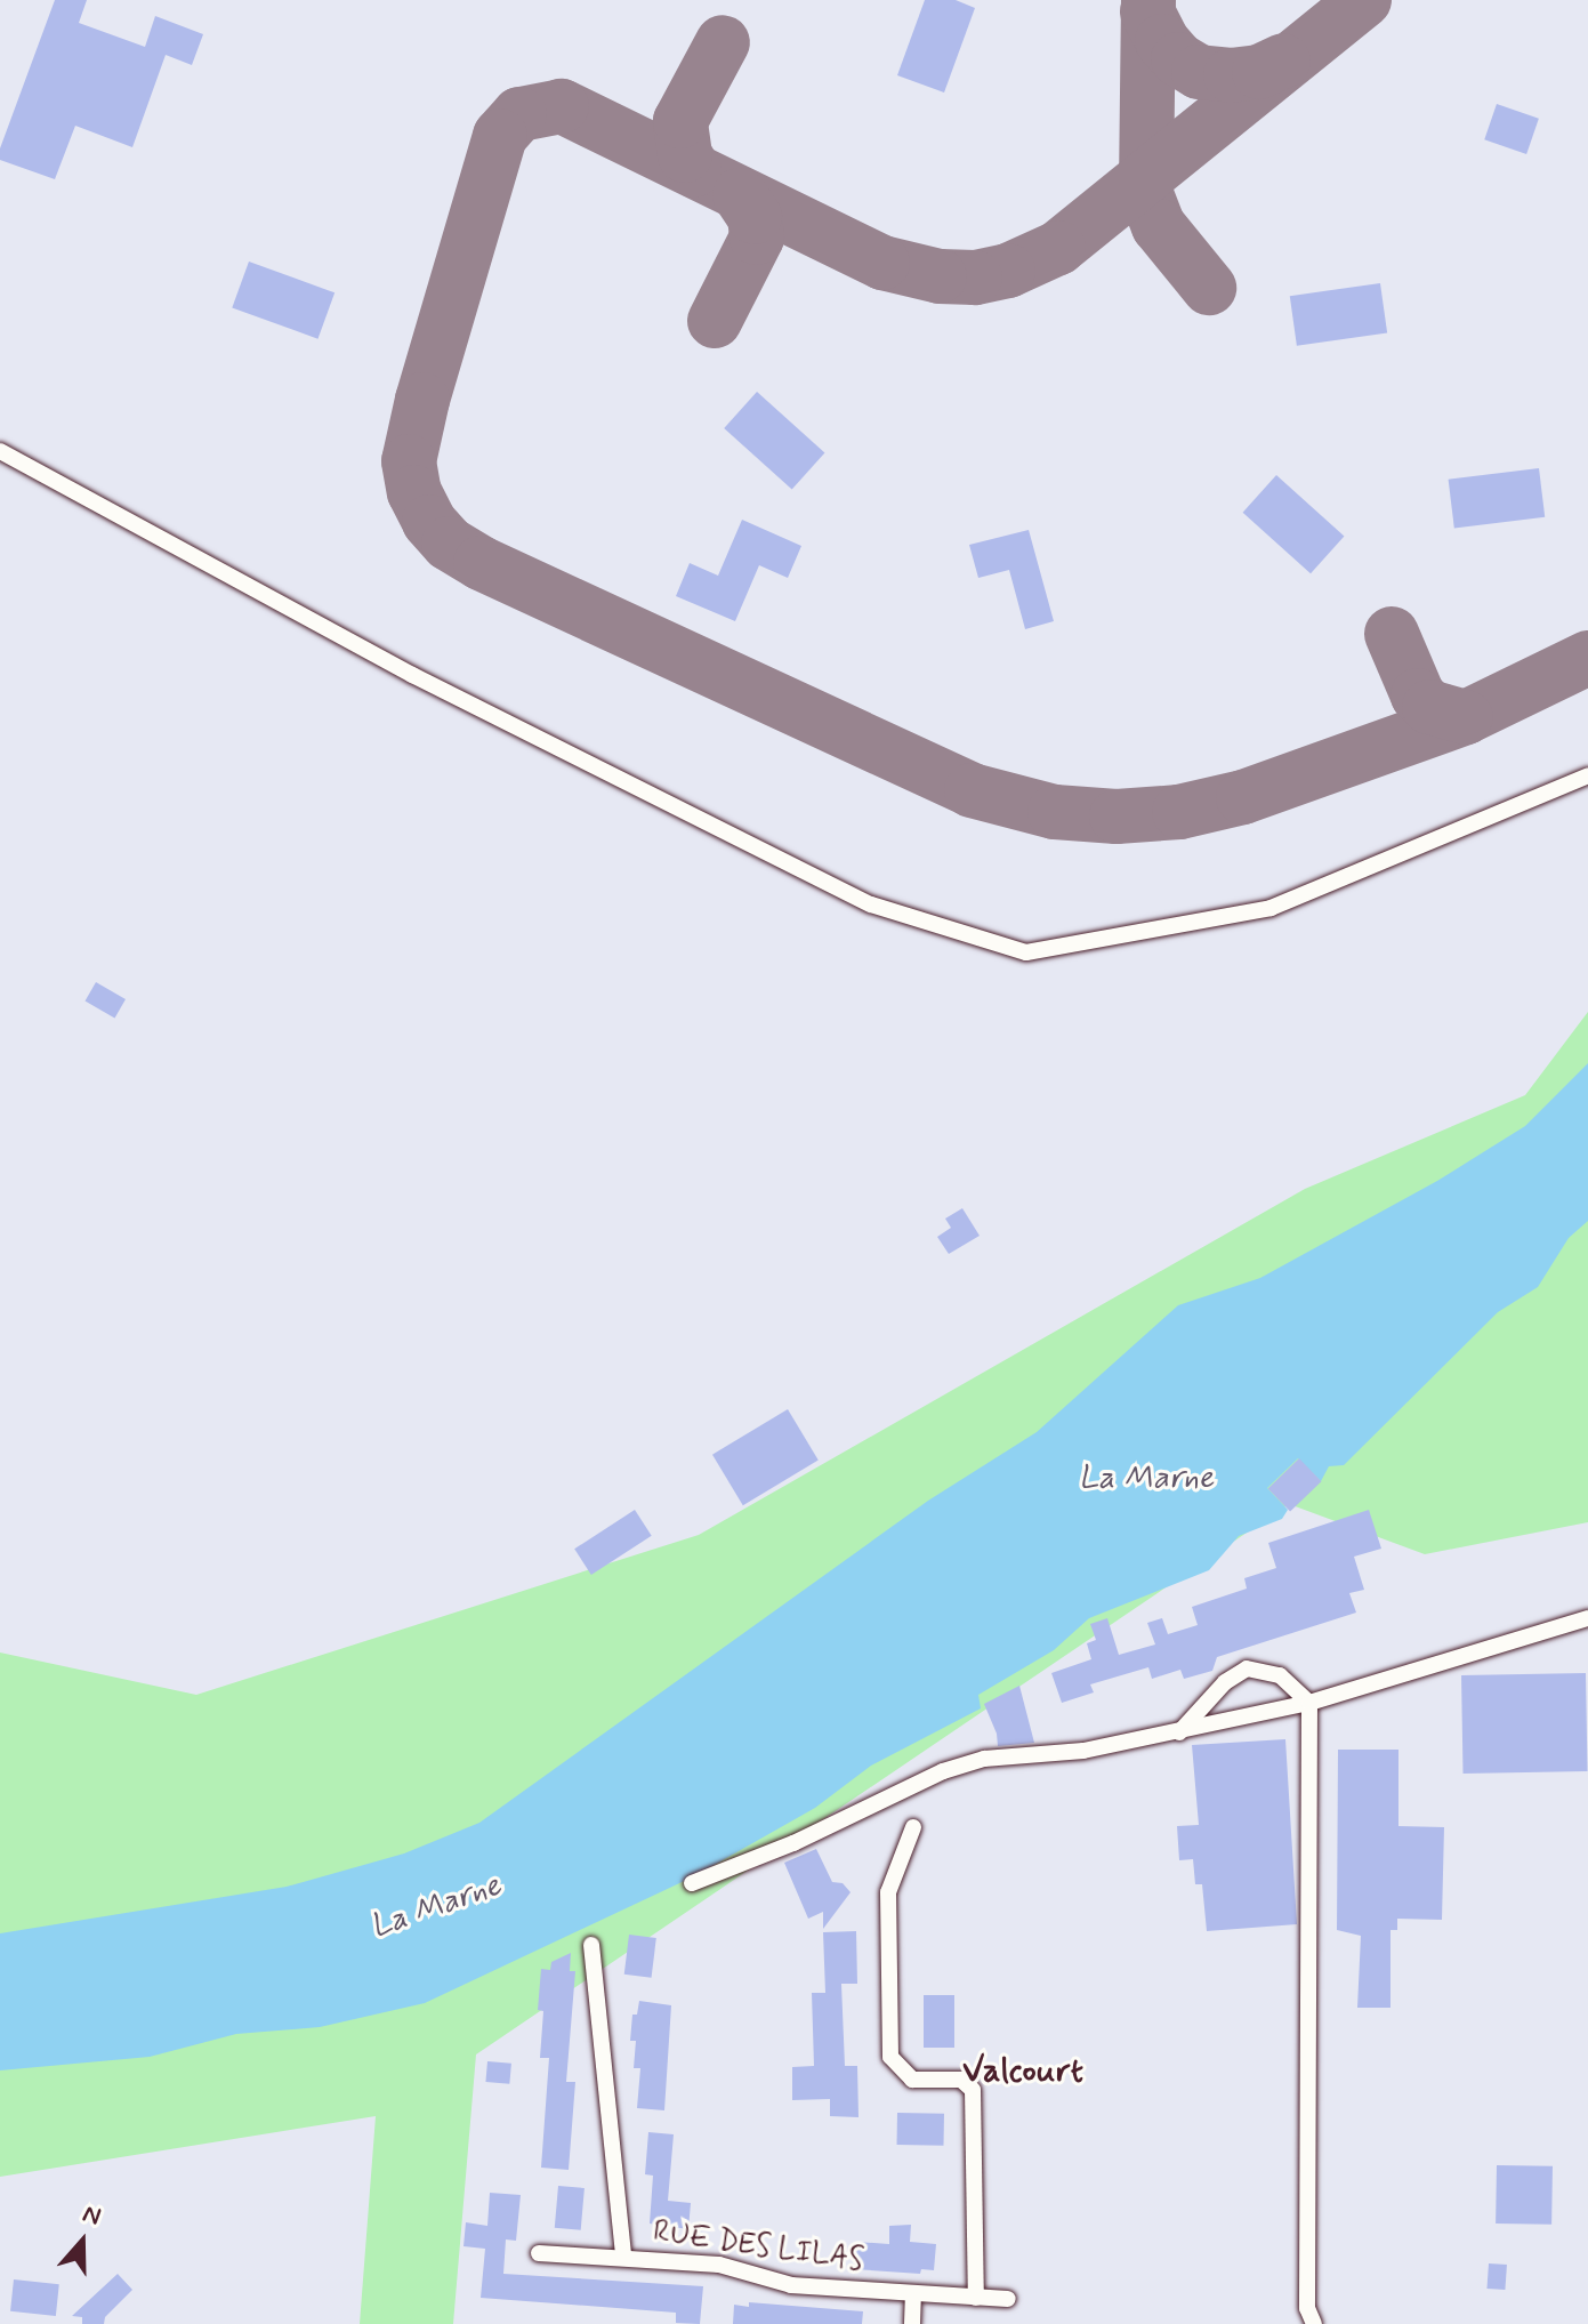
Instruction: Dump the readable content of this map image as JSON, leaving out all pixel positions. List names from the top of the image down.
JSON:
{
  "streets": {
    "street": ["RUE DES LILAS"]
  },
  "districts": ["Valcourt"],
  "water": ["La Marne"],
  "north": "top"
}
